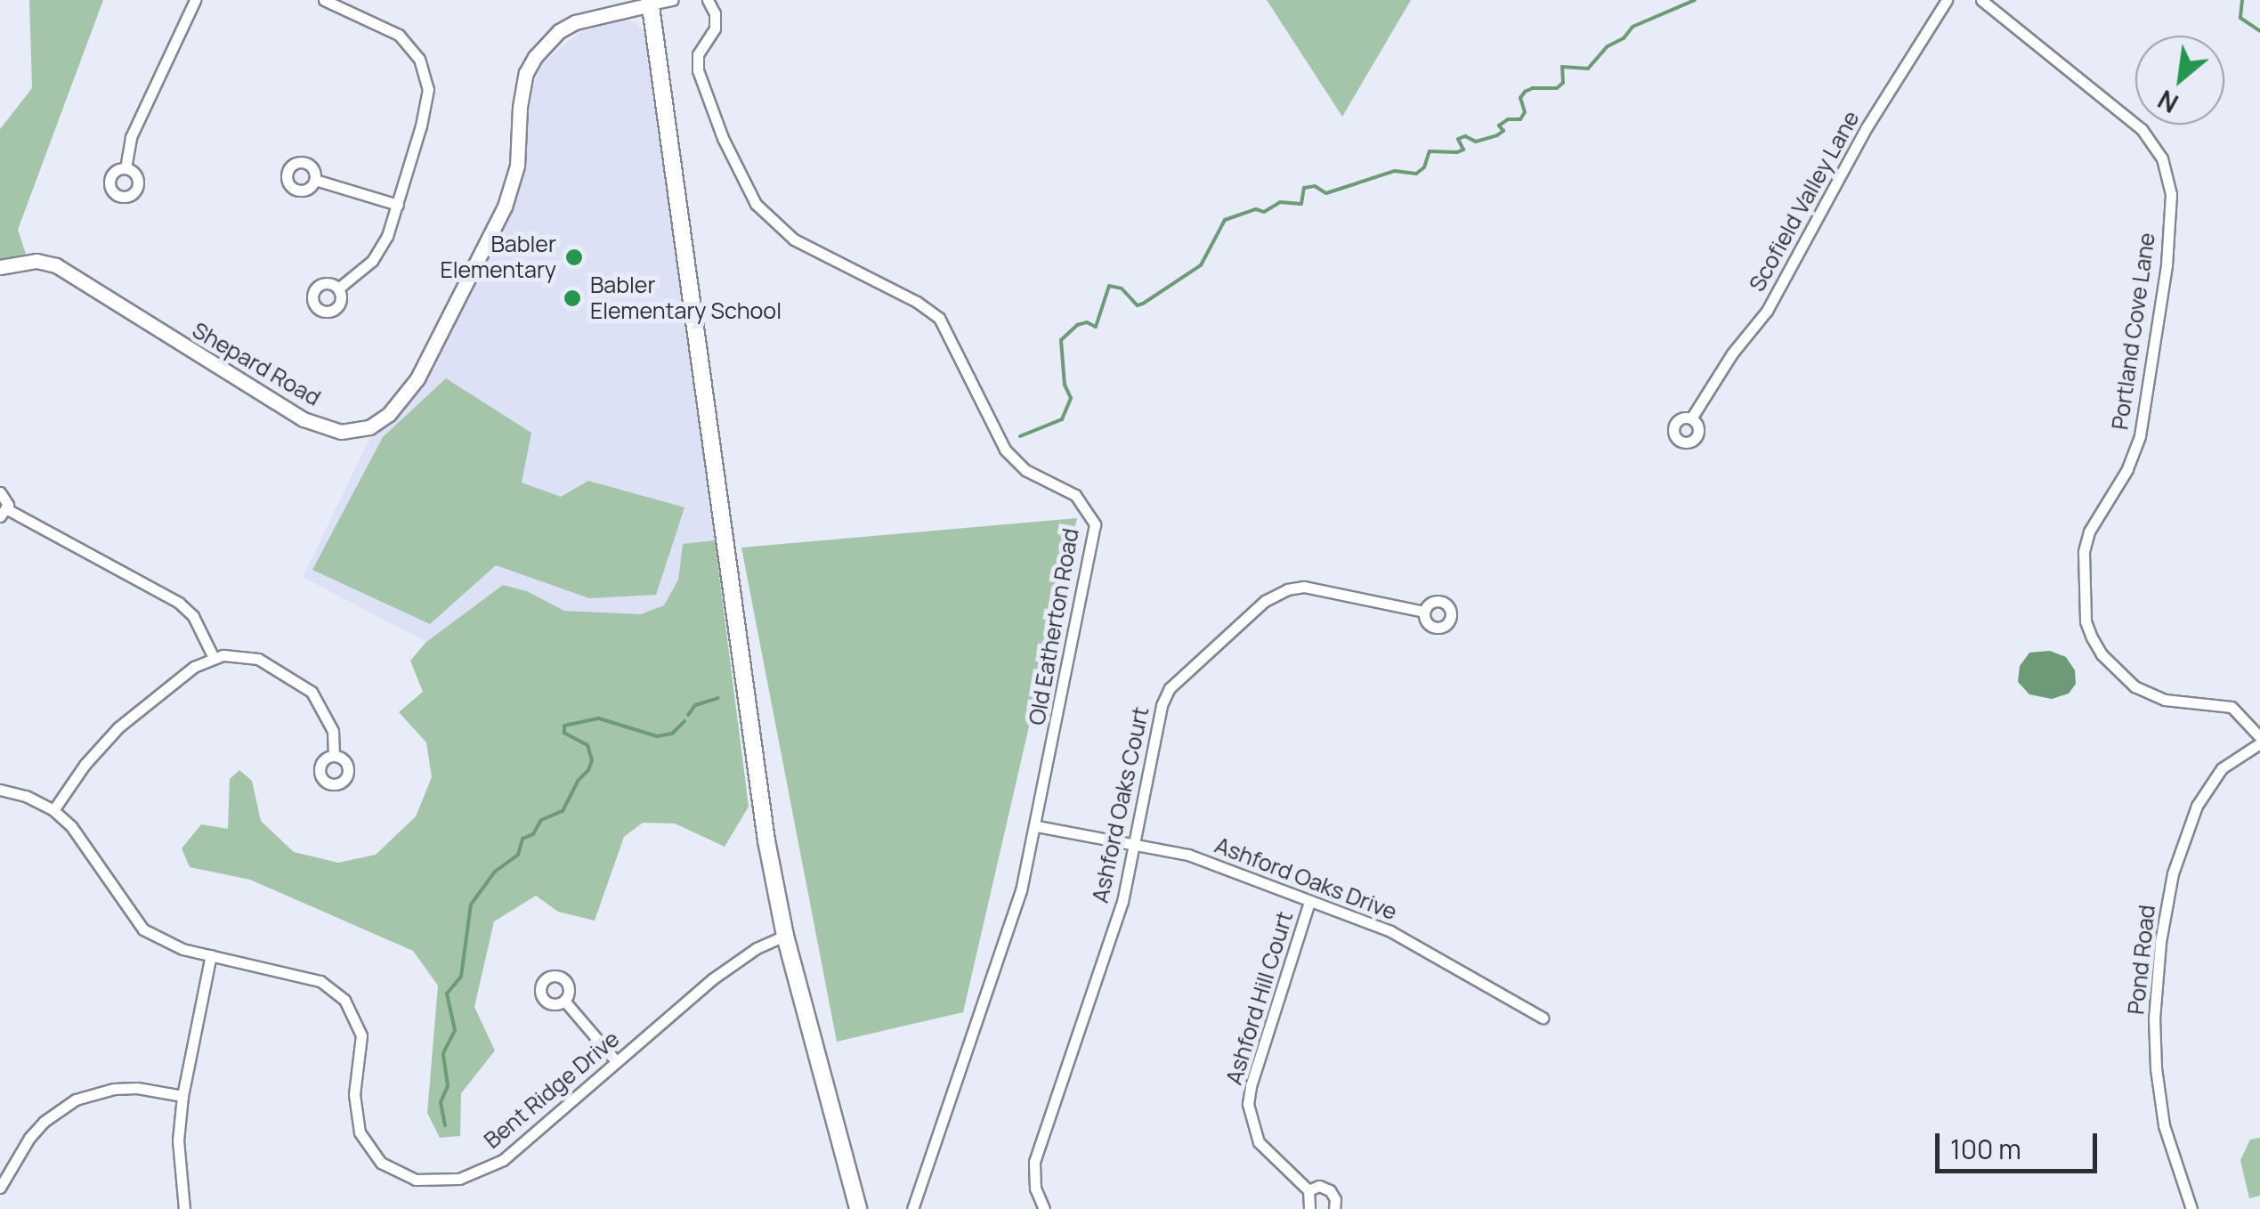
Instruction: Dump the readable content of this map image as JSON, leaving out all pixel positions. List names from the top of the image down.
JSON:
{
  "streets": {
    "street": [
      "Scofield Valley Lane",
      "Portland Cove Lane",
      "Shepard Road",
      "Old Eatherton Road",
      "Ashford Oaks Court",
      "Ashford Oaks Drive",
      "Pond Road",
      "Ashford Hill Court",
      "Bent Ridge Drive"
    ]
  },
  "crossings": [
    ["Portland Cove Lane", "Pond Road"],
    ["Old Eatherton Road", "Ashford Oaks Drive"],
    ["Ashford Oaks Court", "Ashford Oaks Drive"],
    ["Ashford Oaks Drive", "Ashford Hill Court"]
  ],
  "places": ["Babler Elementary", "Babler Elementary School"],
  "scale_bar": "100 m",
  "north": "bottom left"
}
